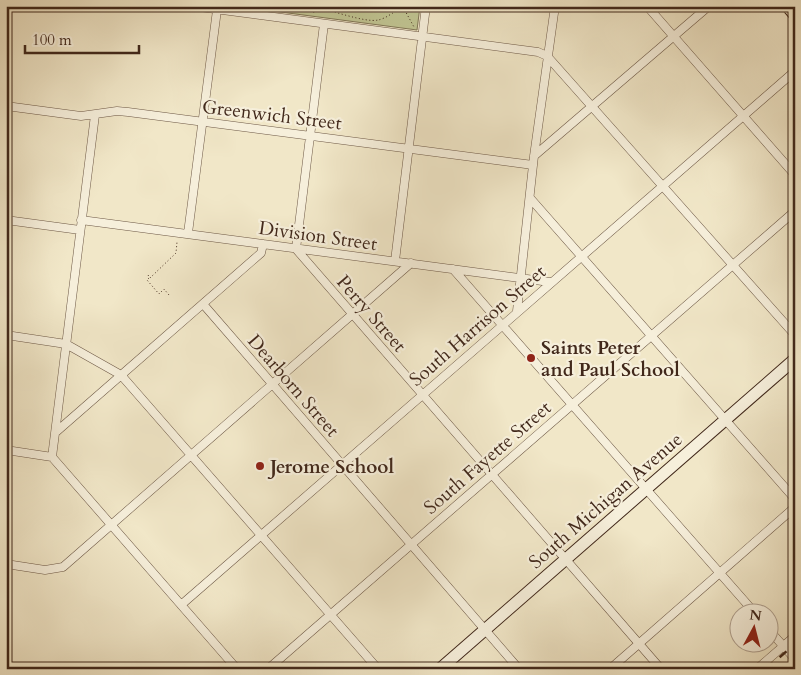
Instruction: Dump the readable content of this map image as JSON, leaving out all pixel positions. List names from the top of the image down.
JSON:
{
  "streets": {
    "street": [
      "Greenwich Street",
      "Division Street",
      "Perry Street",
      "South Harrison Street",
      "Dearborn Street",
      "South Fayette Street",
      "South Michigan Avenue"
    ]
  },
  "crossings": [
    ["Division Street", "Perry Street"],
    ["Division Street", "South Harrison Street"],
    ["Perry Street", "South Harrison Street"],
    ["Perry Street", "South Fayette Street"],
    ["Perry Street", "South Michigan Avenue"],
    ["South Harrison Street", "Dearborn Street"],
    ["Dearborn Street", "South Fayette Street"],
    ["Dearborn Street", "South Michigan Avenue"]
  ],
  "places": ["Saints Peter and Paul School", "Jerome School"],
  "scale_bar": "100 m",
  "north": "top"
}
